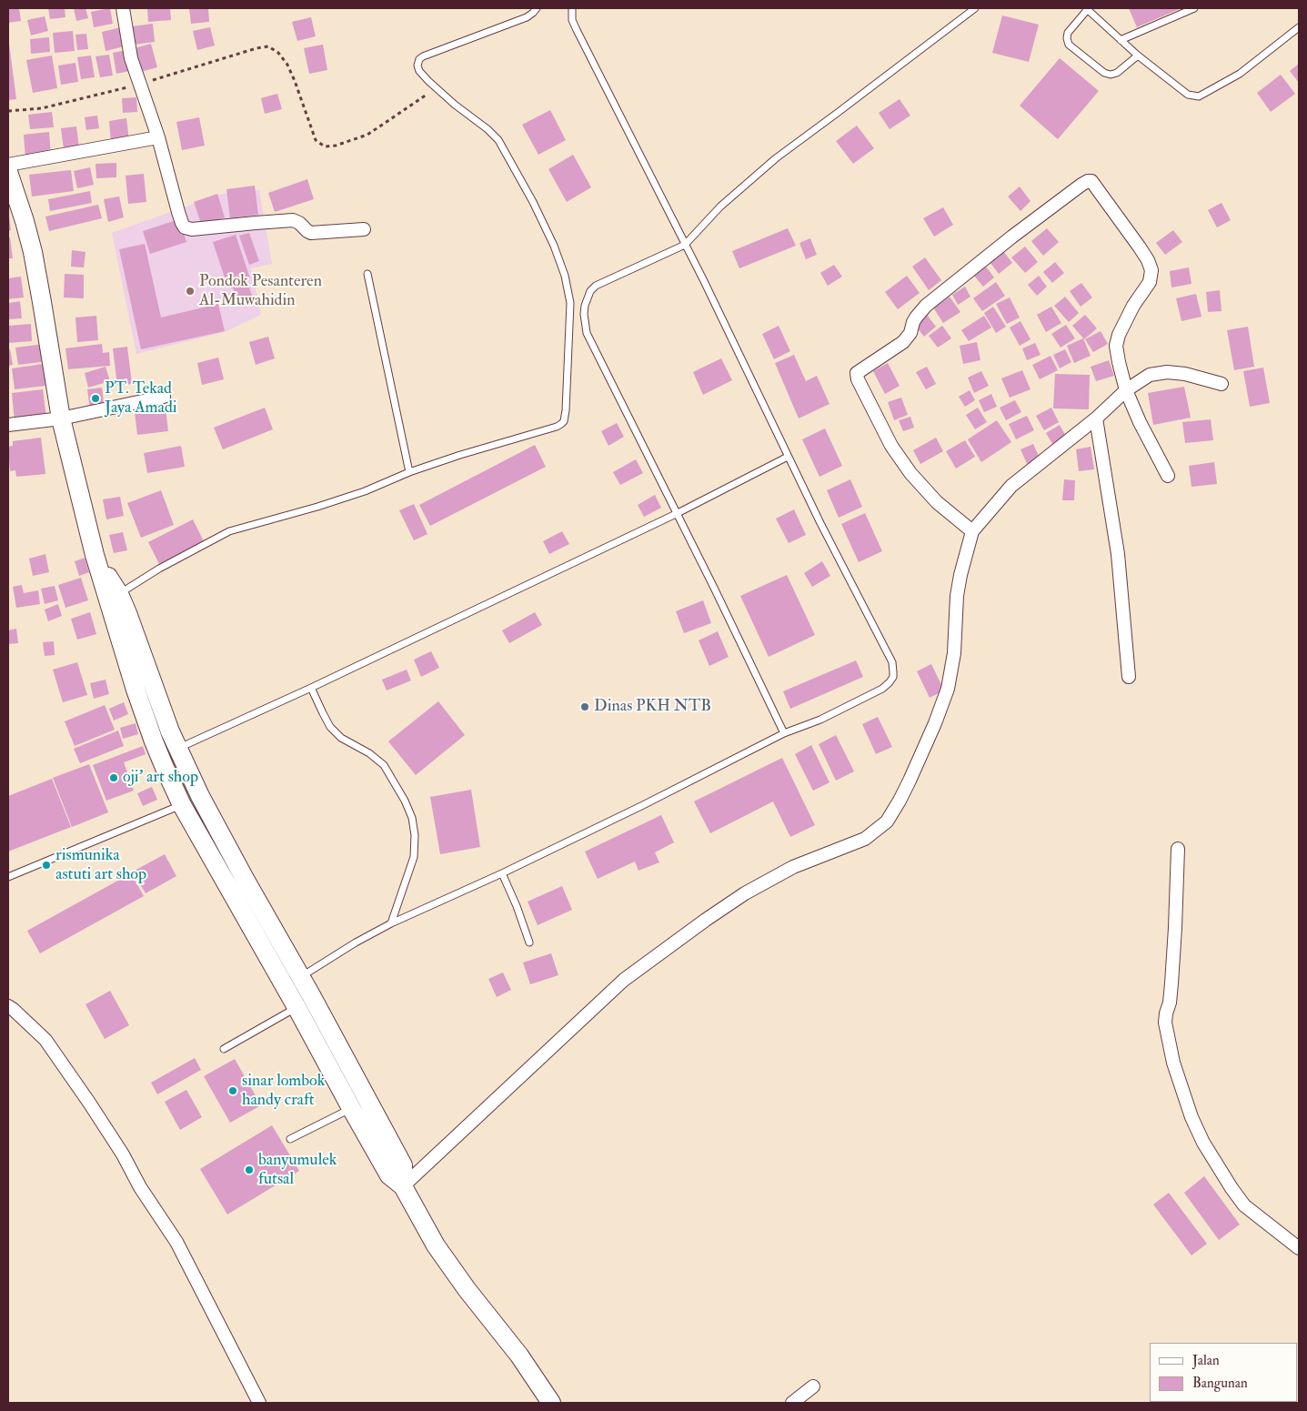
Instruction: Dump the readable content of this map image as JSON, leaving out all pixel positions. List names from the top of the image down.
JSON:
{
  "places": [
    "Pondok Pesanteren Al-Muwahidin",
    "PT. Tekad Jaya Amadi",
    "Dinas PKH NTB",
    "oji' art shop",
    "rismunika astuti art shop",
    "sinar lombok handy craft",
    "banyumulek futsal"
  ],
  "legend": ["Jalan", "Bangunan"]
}
